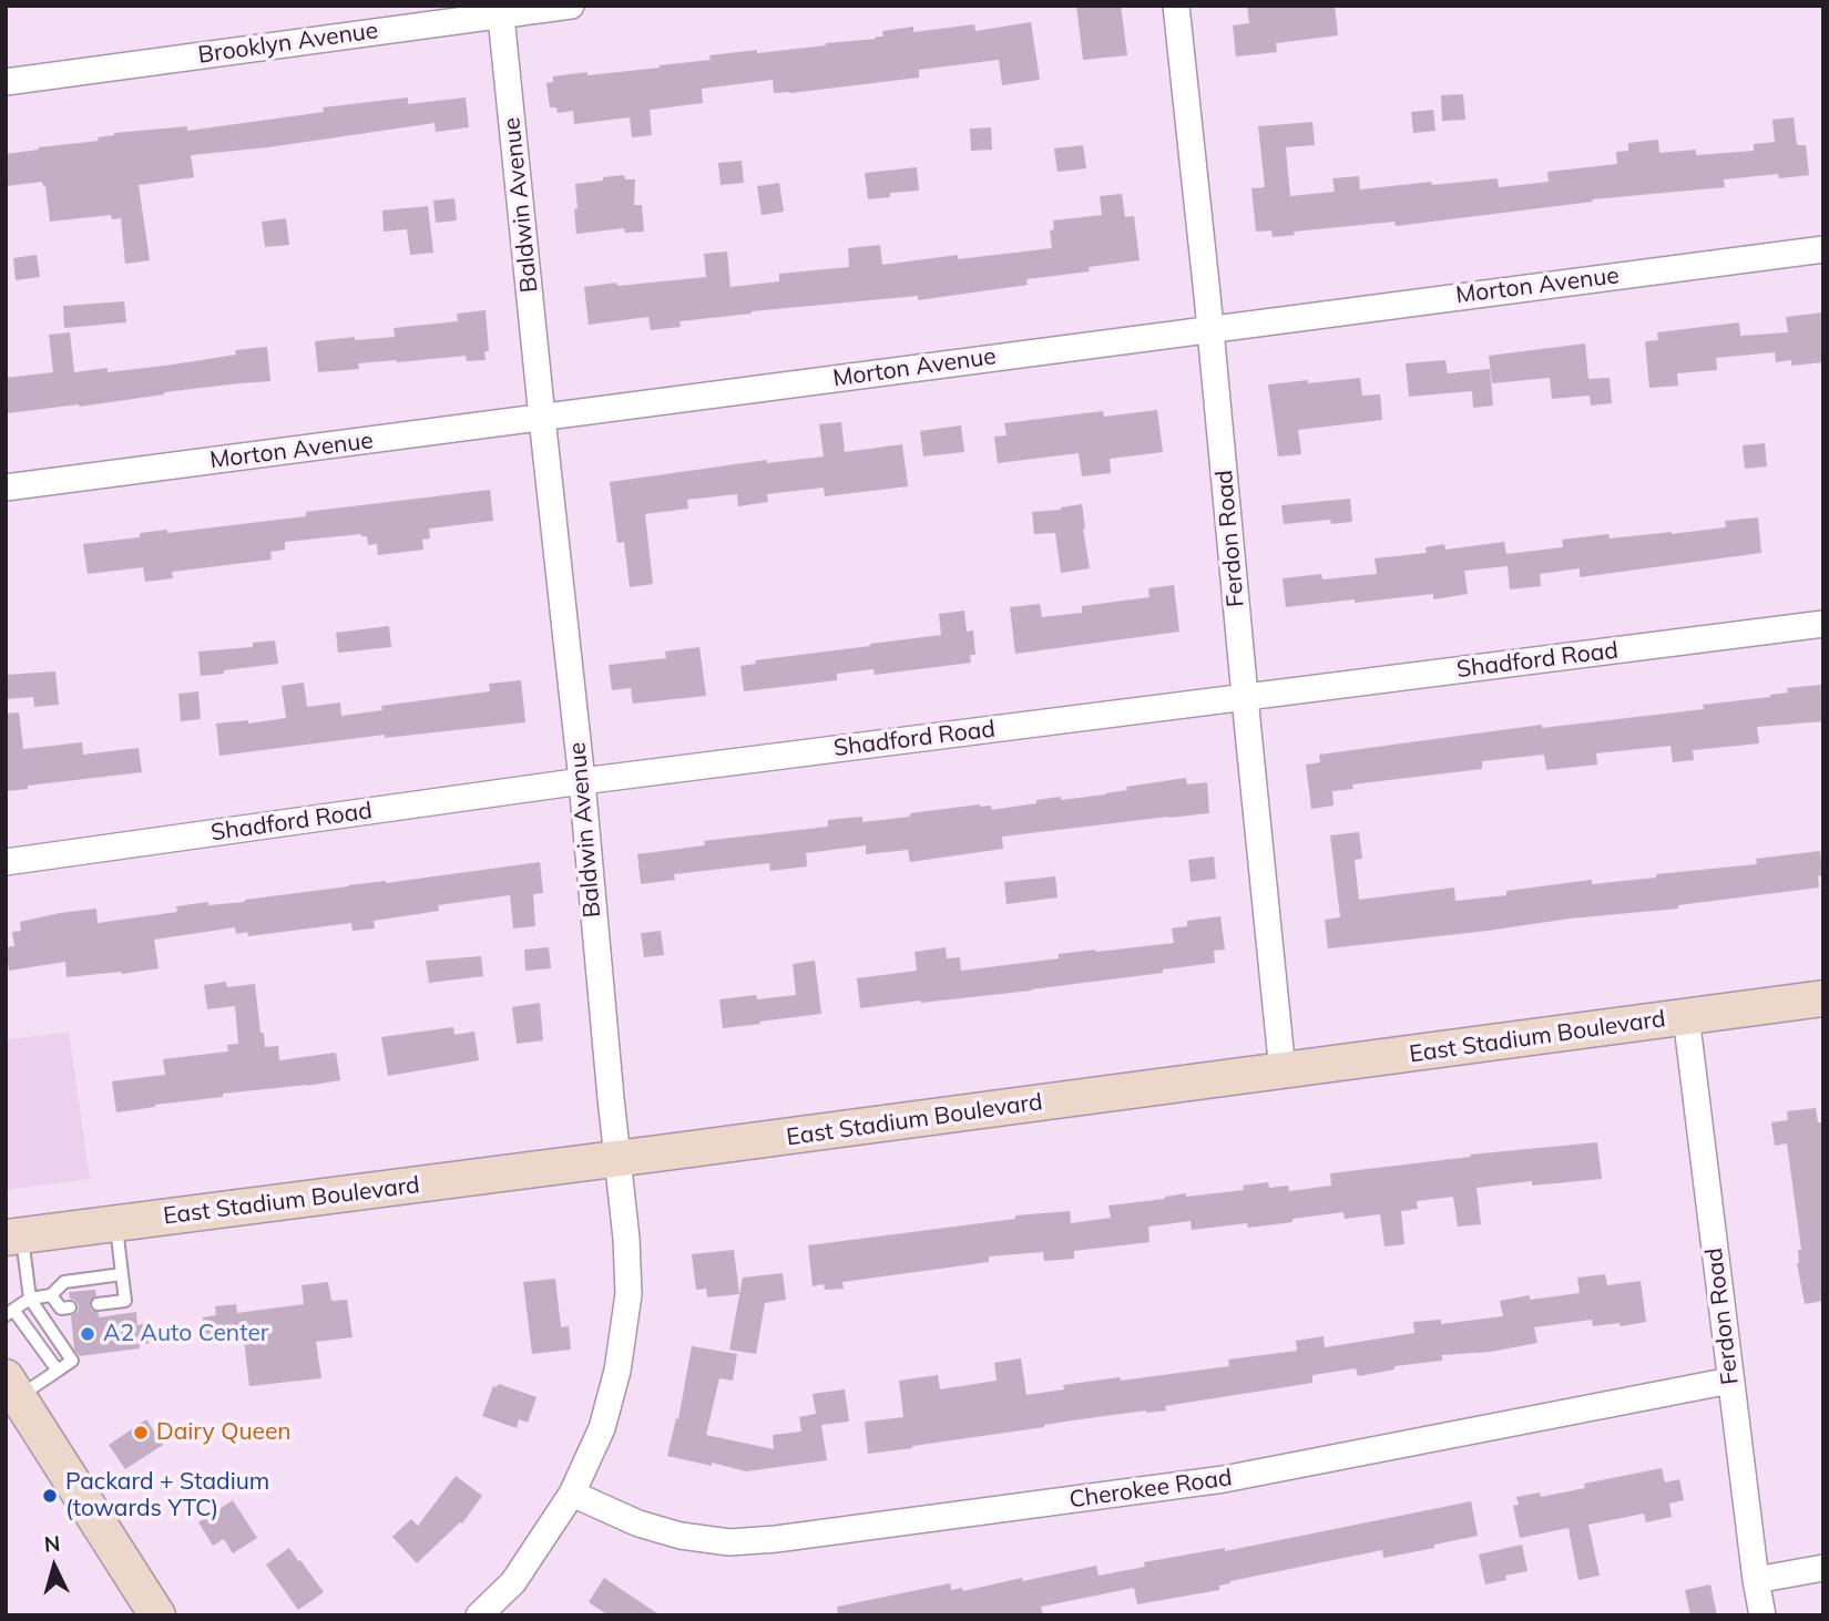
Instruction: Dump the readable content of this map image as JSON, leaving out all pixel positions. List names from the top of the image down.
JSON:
{
  "streets": {
    "main road": ["East Stadium Boulevard"],
    "street": [
      "Brooklyn Avenue",
      "Baldwin Avenue",
      "Morton Avenue",
      "Ferdon Road",
      "Shadford Road",
      "Cherokee Road"
    ]
  },
  "crossings": [
    ["Brooklyn Avenue", "Baldwin Avenue"],
    ["Baldwin Avenue", "Morton Avenue"],
    ["Baldwin Avenue", "Shadford Road"],
    ["Baldwin Avenue", "East Stadium Boulevard"],
    ["Baldwin Avenue", "Cherokee Road"],
    ["Morton Avenue", "Ferdon Road"],
    ["Ferdon Road", "Shadford Road"],
    ["Ferdon Road", "East Stadium Boulevard"],
    ["Ferdon Road", "Cherokee Road"]
  ],
  "places": ["A2 Auto Center", "Dairy Queen", "Packard + Stadium (towards YTC)"],
  "north": "top"
}
